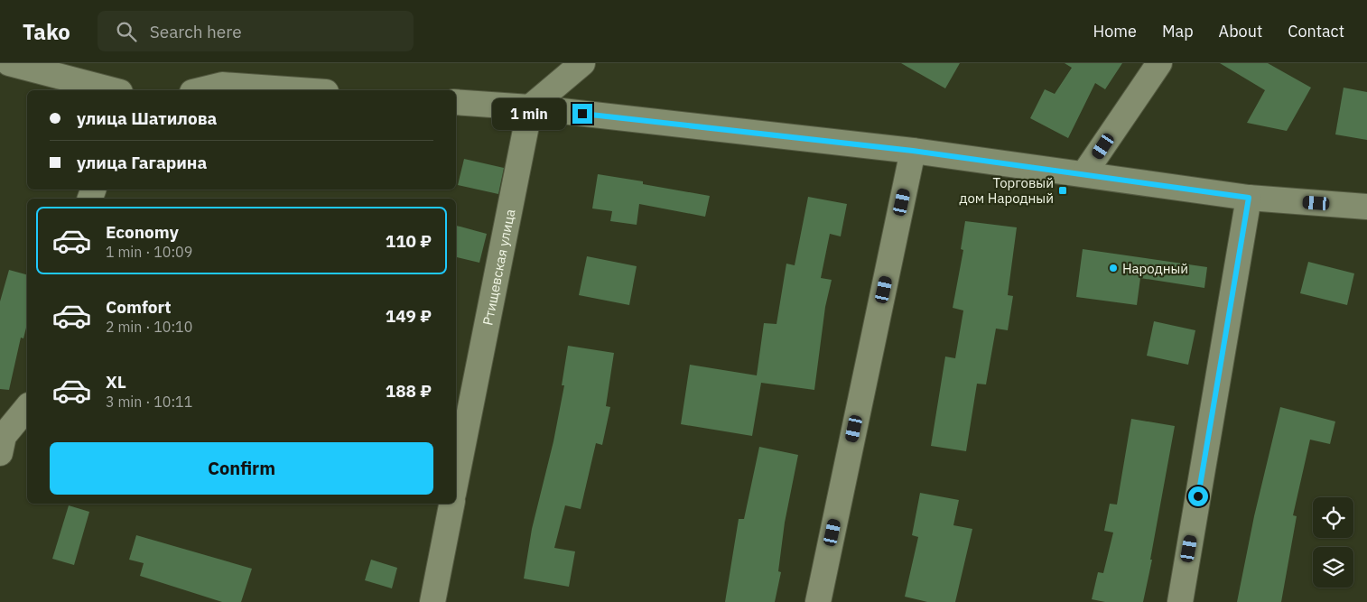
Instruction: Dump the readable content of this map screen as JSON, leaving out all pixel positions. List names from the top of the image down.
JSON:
{
  "streets": {
    "street": ["Ртищевская улица"]
  },
  "places": {
    "transit": ["Торговый дом Народный"],
    "other": ["Народный"]
  },
  "page": {
    "header": "Tako",
    "search": "Search here",
    "nav": [
      "Home",
      "Map",
      "About",
      "Contact"
    ],
    "banner": ["улица Шатилова", "улица Гагарина"],
    "bubble": "1 min",
    "list": [
      {
        "name": "Economy",
        "note": "1 min · 10:09",
        "value": "110 ₽"
      },
      {
        "name": "Comfort",
        "note": "2 min · 10:10",
        "value": "149 ₽"
      },
      {
        "name": "XL",
        "note": "3 min · 10:11",
        "value": "188 ₽"
      }
    ],
    "buttons": "Confirm"
  }
}
